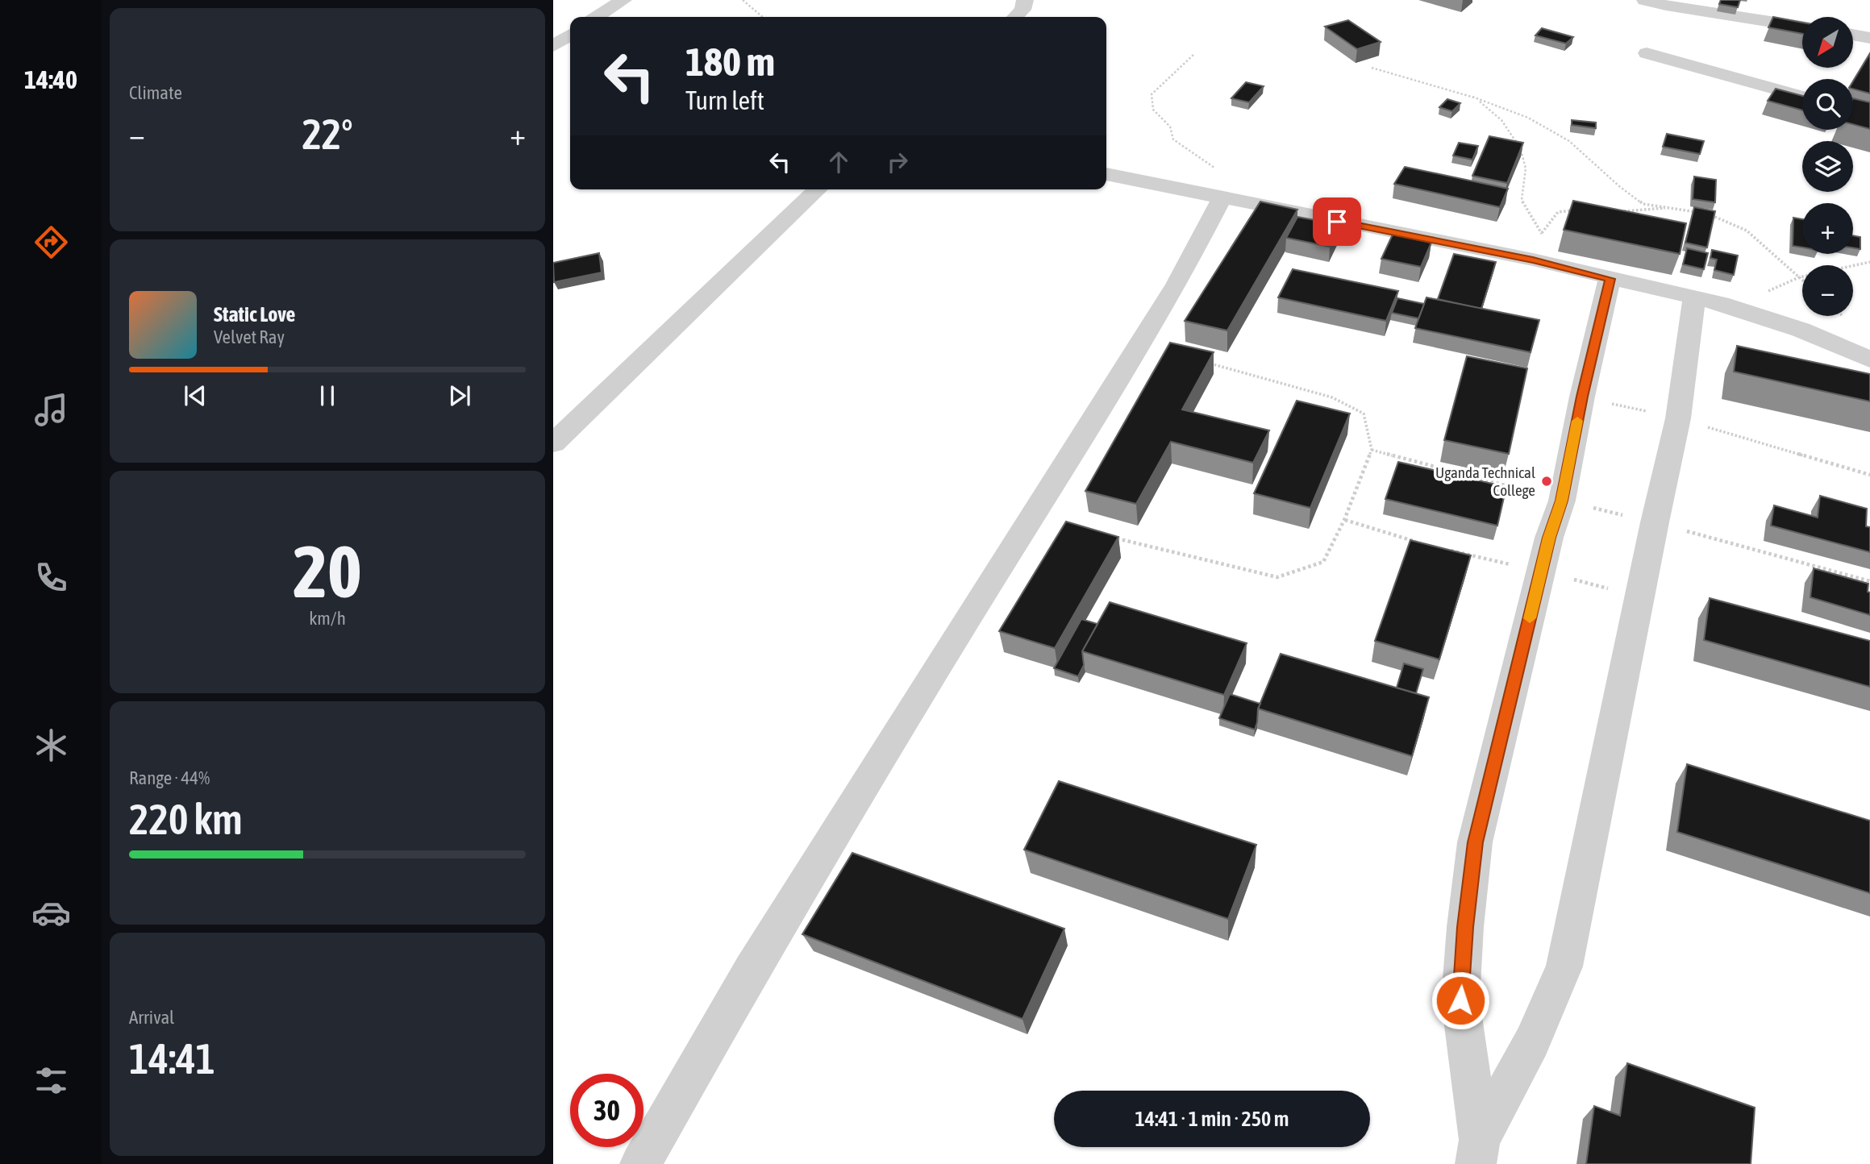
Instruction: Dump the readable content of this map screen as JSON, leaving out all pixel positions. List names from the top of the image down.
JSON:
{
  "places": ["Uganda Technical College"],
  "north": "bottom left",
  "page": {
    "tabs": "14:40",
    "tile": [
      "Climate",
      ["20", "km/h"],
      ["Range · 44%", "220 km"],
      ["Arrival", "14:41"]
    ],
    "map_buttons": ["+", "−"],
    "turn": ["180 m", "Turn left"],
    "heat": ["−", "22°", "+"],
    "song": ["Static Love", "Velvet Ray"],
    "limit": "30",
    "trip": "14:41 · 1 min · 250 m"
  }
}
